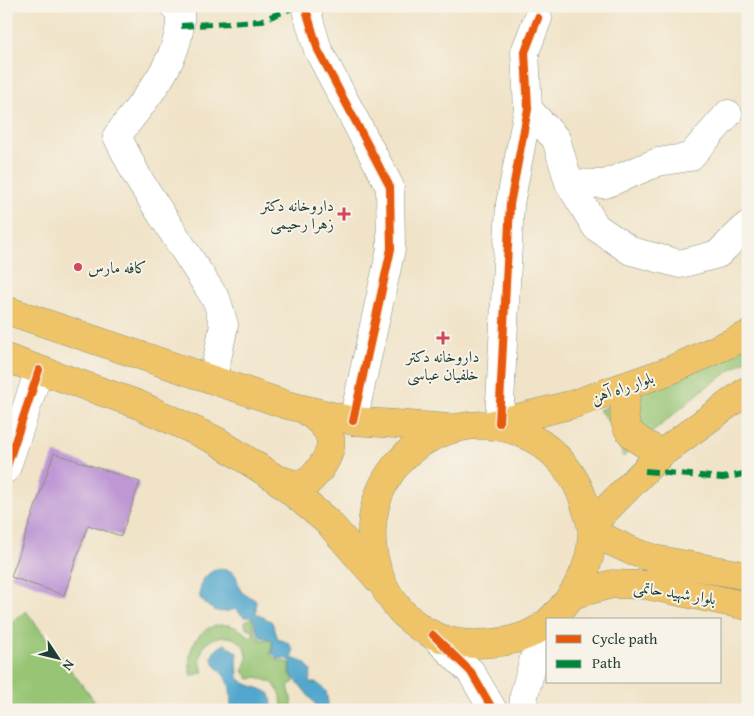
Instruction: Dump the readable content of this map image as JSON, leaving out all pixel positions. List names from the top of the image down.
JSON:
{
  "streets": {
    "main road": ["بلوار راه آهن", "بلوار شهید حاتمی"]
  },
  "places": {
    "health": ["داروخانه دکتر زهرا رحیمی", "داروخانه دکتر خلفیان عباسی"],
    "other": ["کافه مارس"]
  },
  "legend": ["Cycle path", "Path"],
  "north": "bottom right"
}
